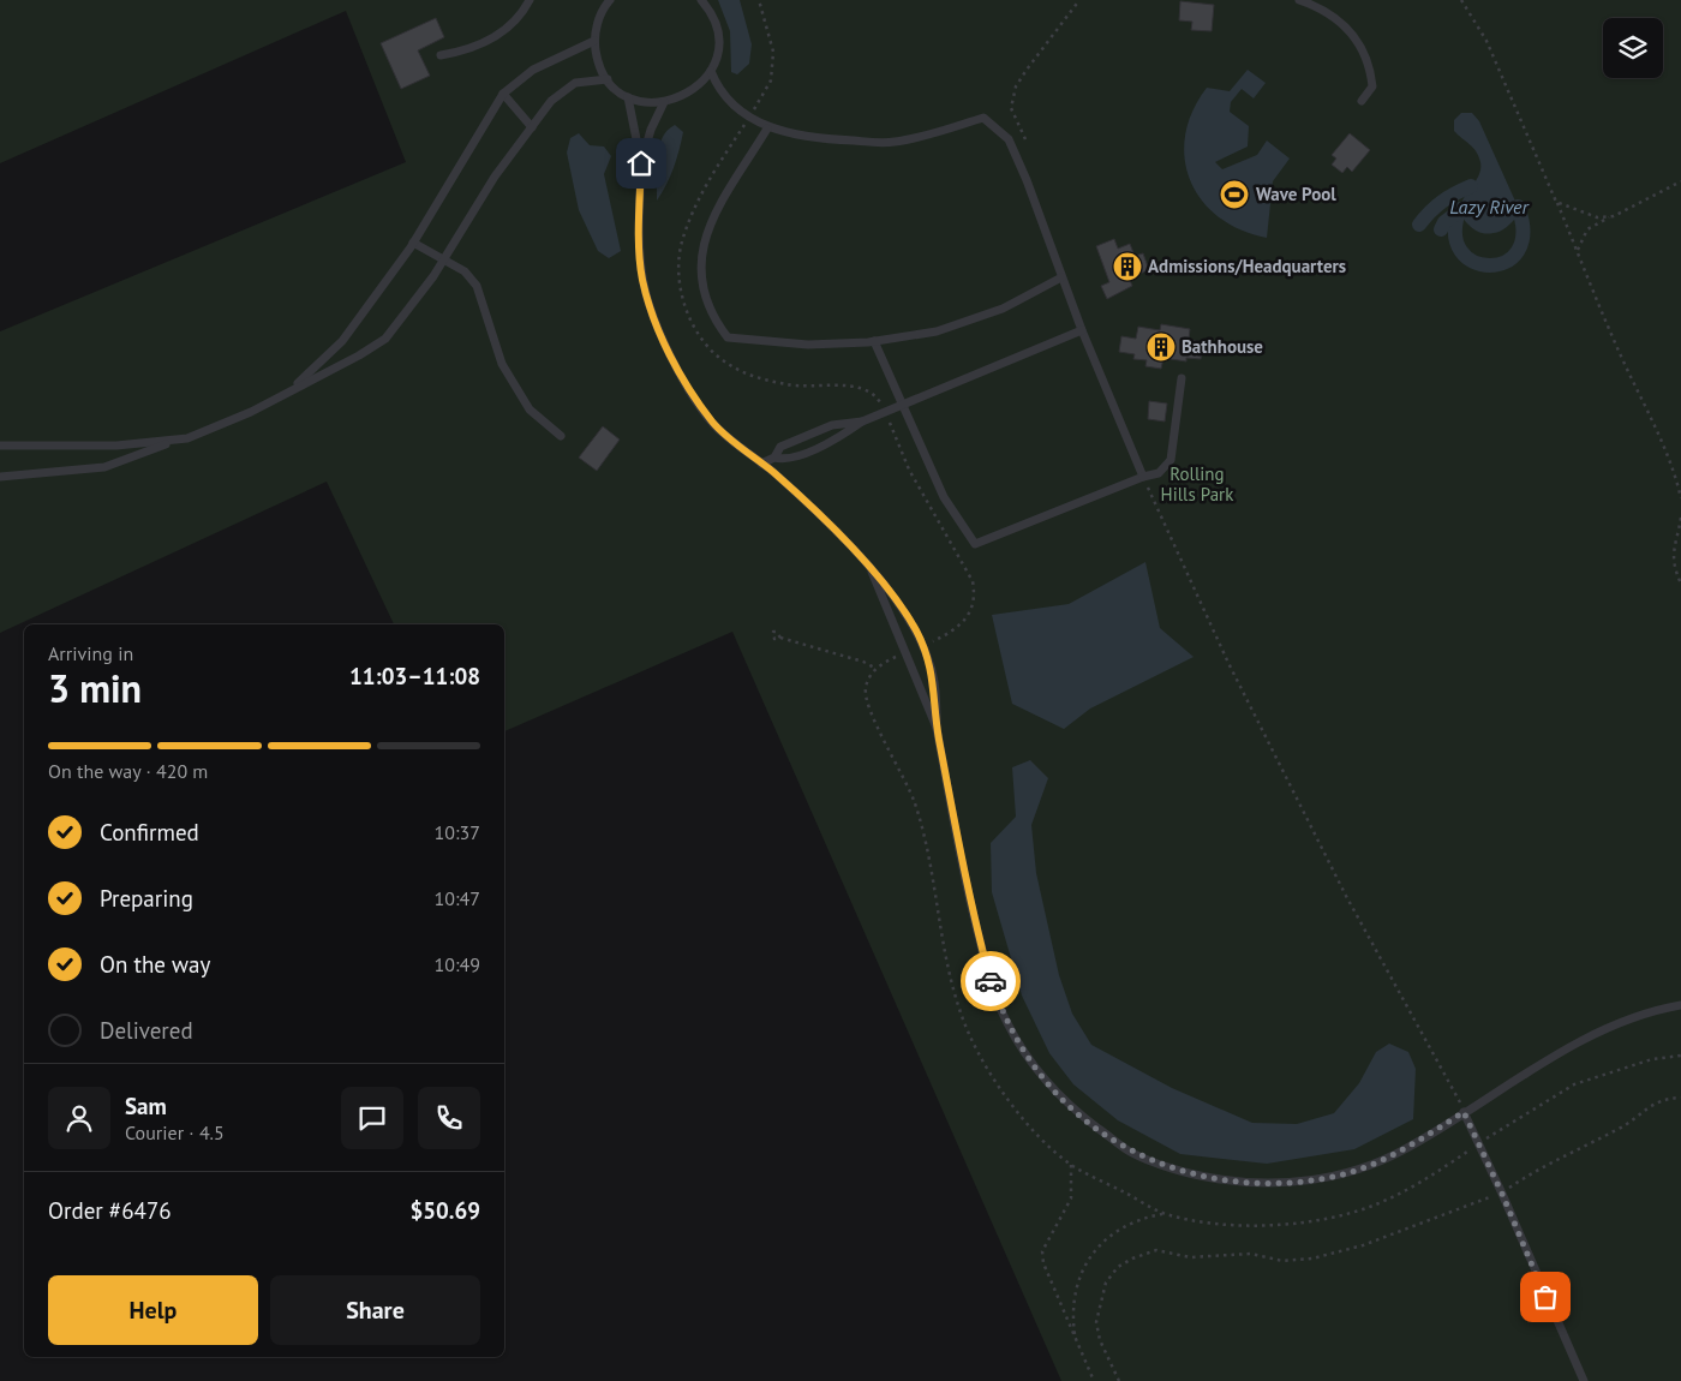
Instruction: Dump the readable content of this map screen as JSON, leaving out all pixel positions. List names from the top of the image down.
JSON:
{
  "water": ["Lazy River"],
  "parks": ["Rolling Hills Park"],
  "places": {
    "sports": ["Wave Pool"],
    "building": ["Admissions/Headquarters", "Bathhouse"]
  },
  "page": {
    "heading": ["3 min", "Arriving in", "11:03–11:08"],
    "panel": [
      "Sam",
      "Courier · 4.5",
      "Order #6476",
      "$50.69"
    ],
    "bar": "On the way · 420 m",
    "list": [
      ["Confirmed", "10:37"],
      ["Preparing", "10:47"],
      ["On the way", "10:49"],
      "Delivered"
    ],
    "buttons": ["Help", "Share"]
  }
}
